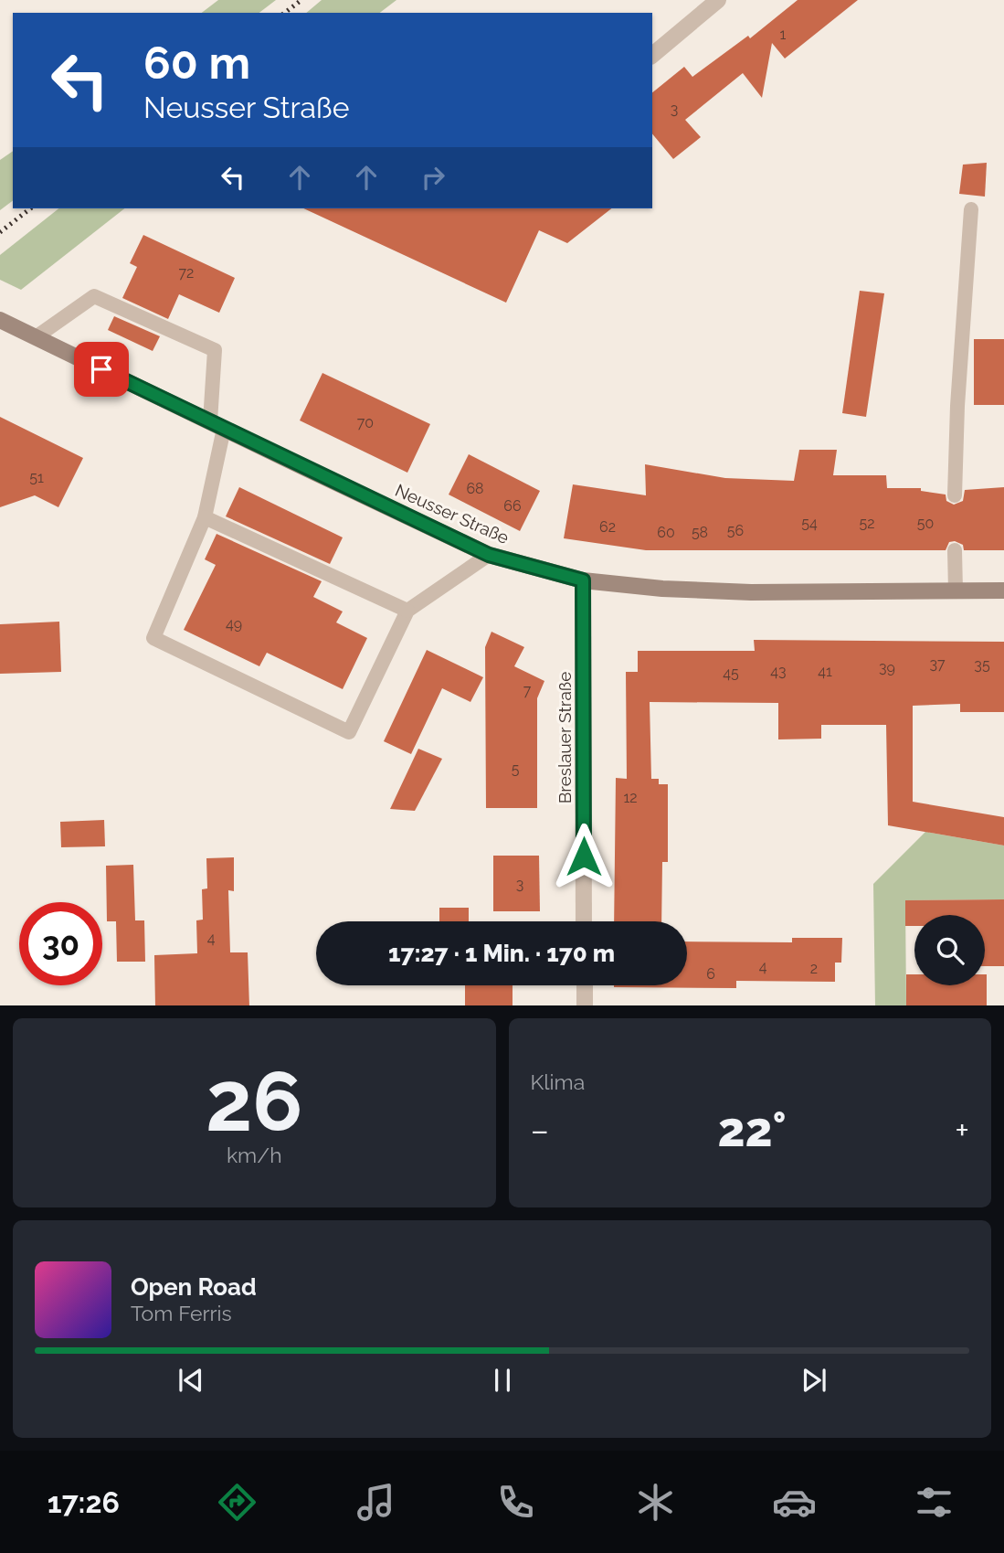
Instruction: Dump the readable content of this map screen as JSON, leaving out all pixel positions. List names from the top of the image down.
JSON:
{
  "streets": {
    "main road": ["Neusser Straße"],
    "street": ["Breslauer Straße"]
  },
  "crossings": [
    ["Neusser Straße", "Breslauer Straße"]
  ],
  "house_numbers": [
    "1",
    "3",
    "72",
    "70",
    "51",
    "68",
    "66",
    "54",
    "52",
    "50",
    "62",
    "56",
    "60",
    "58",
    "49",
    "37",
    "35",
    "39",
    "43",
    "41",
    "45",
    "7",
    "5",
    "12",
    "3",
    "4",
    "4",
    "2",
    "6"
  ],
  "page": {
    "turn": ["60 m", "Neusser Straße"],
    "limit": "30",
    "trip": "17:27 · 1 Min. · 170 m",
    "tile": [
      ["26", "km/h"],
      "Klima"
    ],
    "heat": ["−", "22°", "+"],
    "song": ["Open Road", "Tom Ferris"],
    "tabs": "17:26"
  }
}
